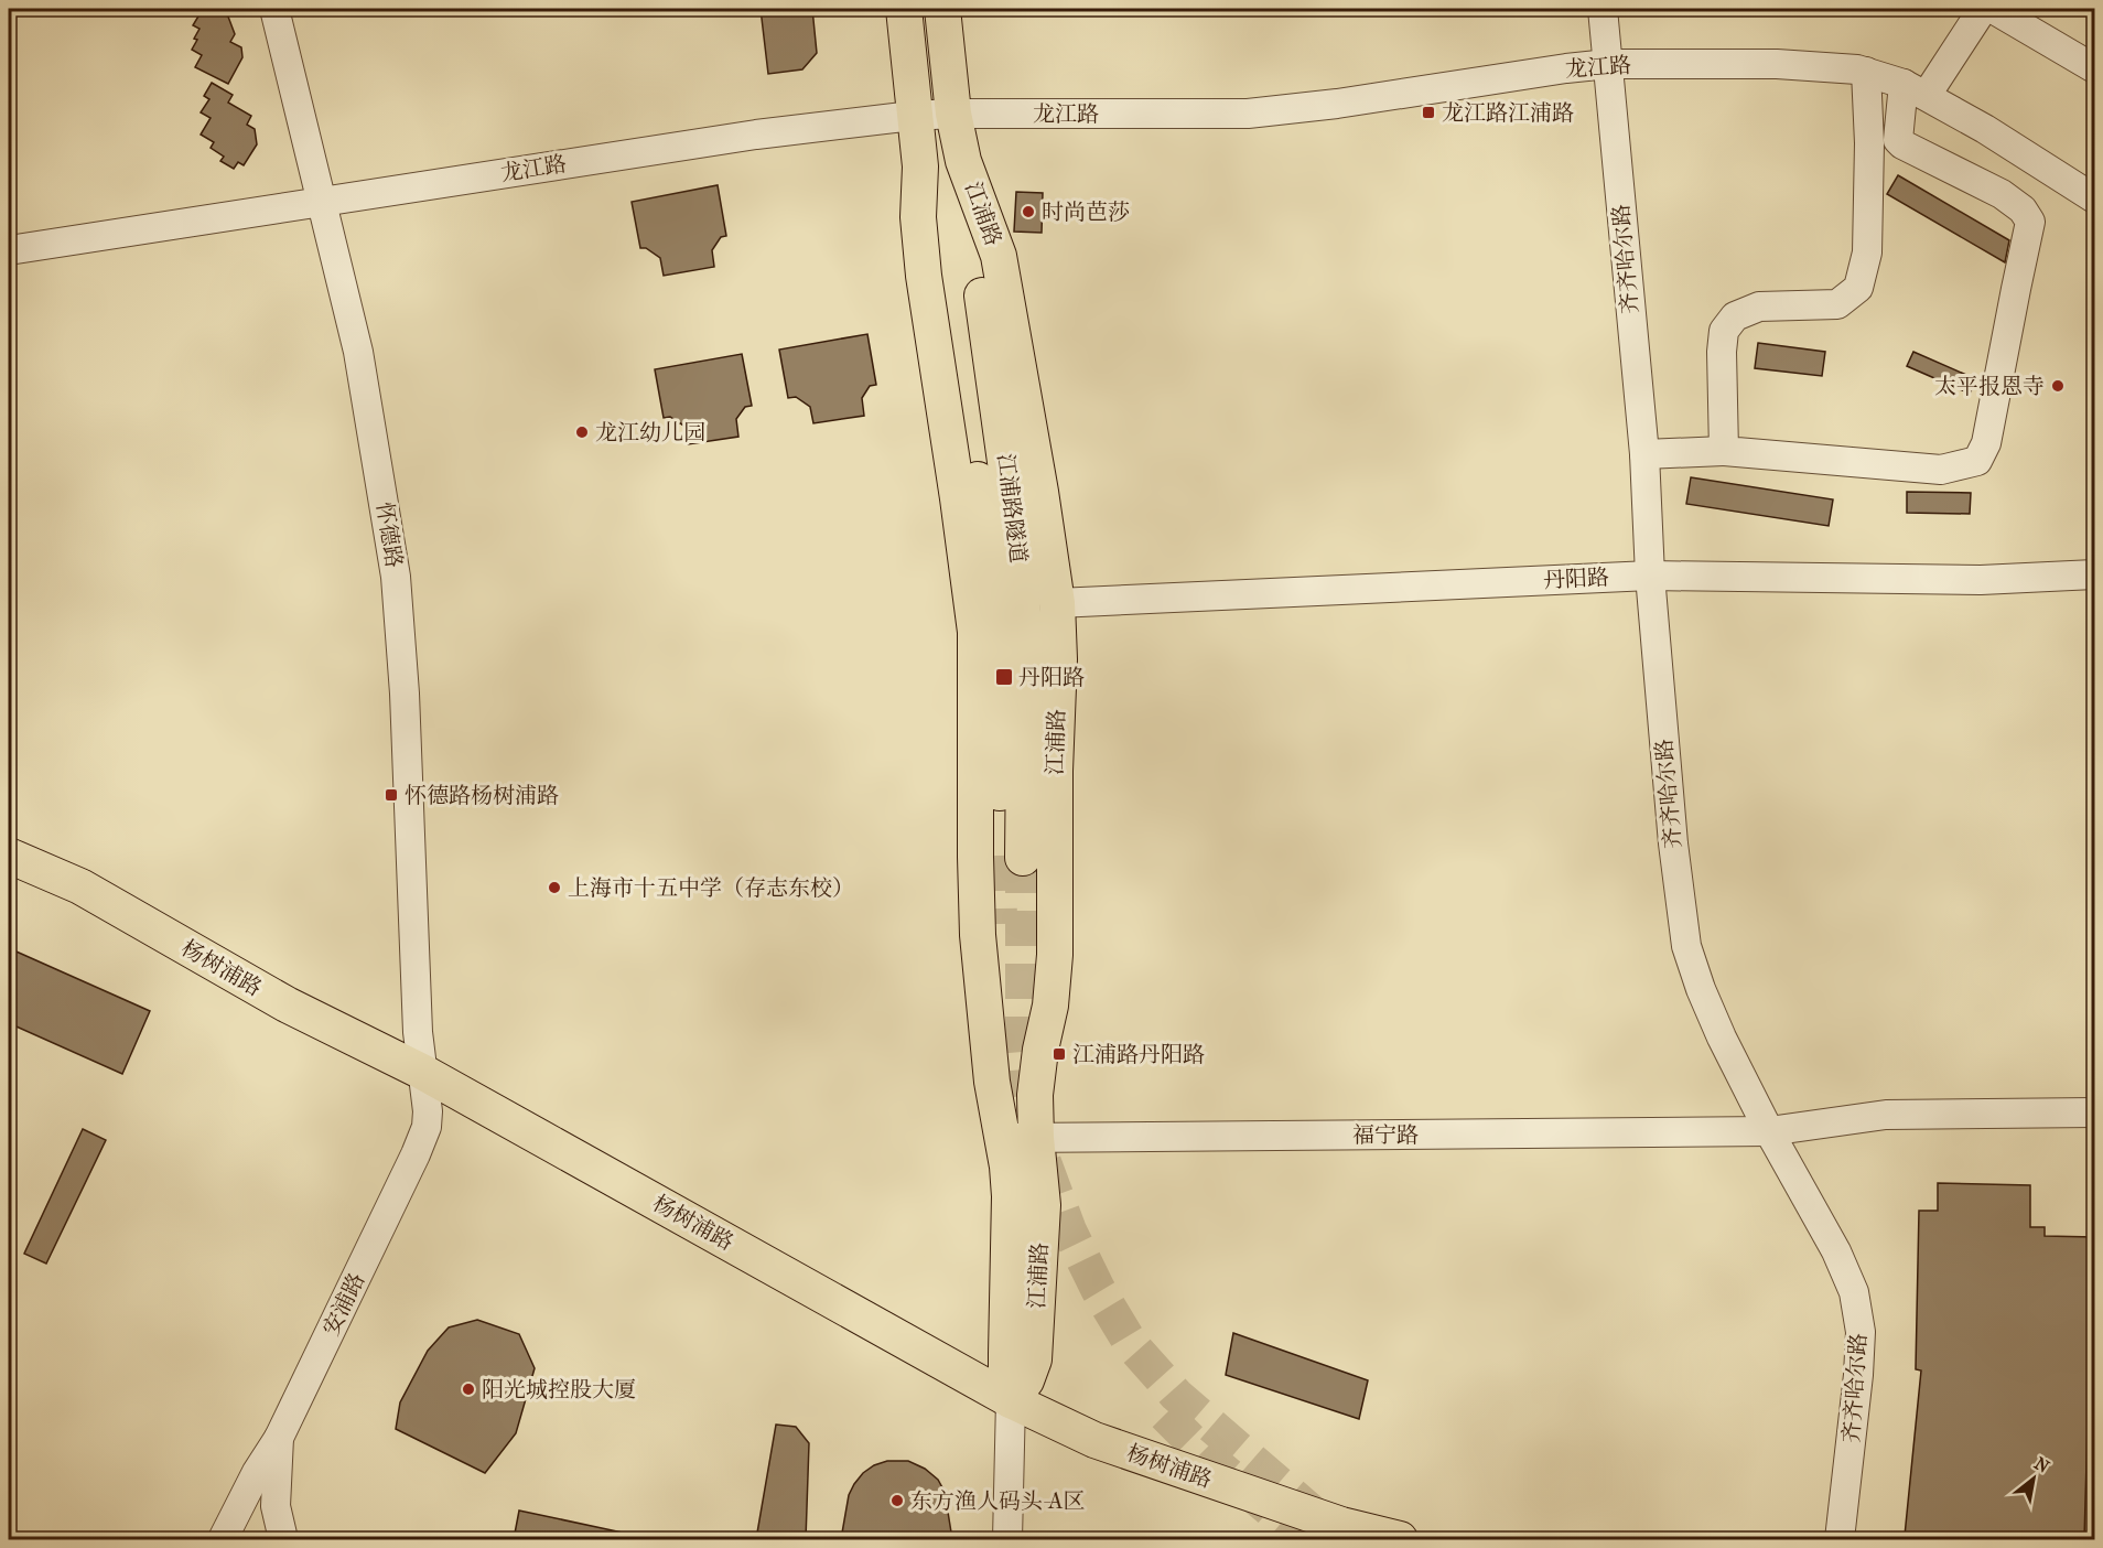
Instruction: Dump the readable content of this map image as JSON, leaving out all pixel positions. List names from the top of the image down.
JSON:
{
  "streets": {
    "main road": ["江浦路", "江浦路隧道", "杨树浦路"],
    "street": [
      "龙江路",
      "齐齐哈尔路",
      "怀德路",
      "丹阳路",
      "福宁路",
      "安浦路"
    ]
  },
  "crossings": [
    ["龙江路", "江浦路"],
    ["龙江路", "齐齐哈尔路"],
    ["龙江路", "怀德路"],
    ["江浦路", "江浦路隧道"],
    ["江浦路", "丹阳路"],
    ["江浦路", "杨树浦路"],
    ["江浦路", "福宁路"],
    ["齐齐哈尔路", "丹阳路"],
    ["齐齐哈尔路", "福宁路"],
    ["怀德路", "杨树浦路"],
    ["怀德路", "安浦路"],
    ["杨树浦路", "安浦路"]
  ],
  "places": {
    "transit": [
      "龙江路江浦路",
      "丹阳路",
      "怀德路杨树浦路",
      "江浦路丹阳路"
    ],
    "other": [
      "时尚芭莎",
      "太平报恩寺",
      "龙江幼儿园",
      "上海市十五中学（存志东校）",
      "阳光城控股大厦",
      "东方渔人码头-A区"
    ]
  },
  "north": "top right"
}
